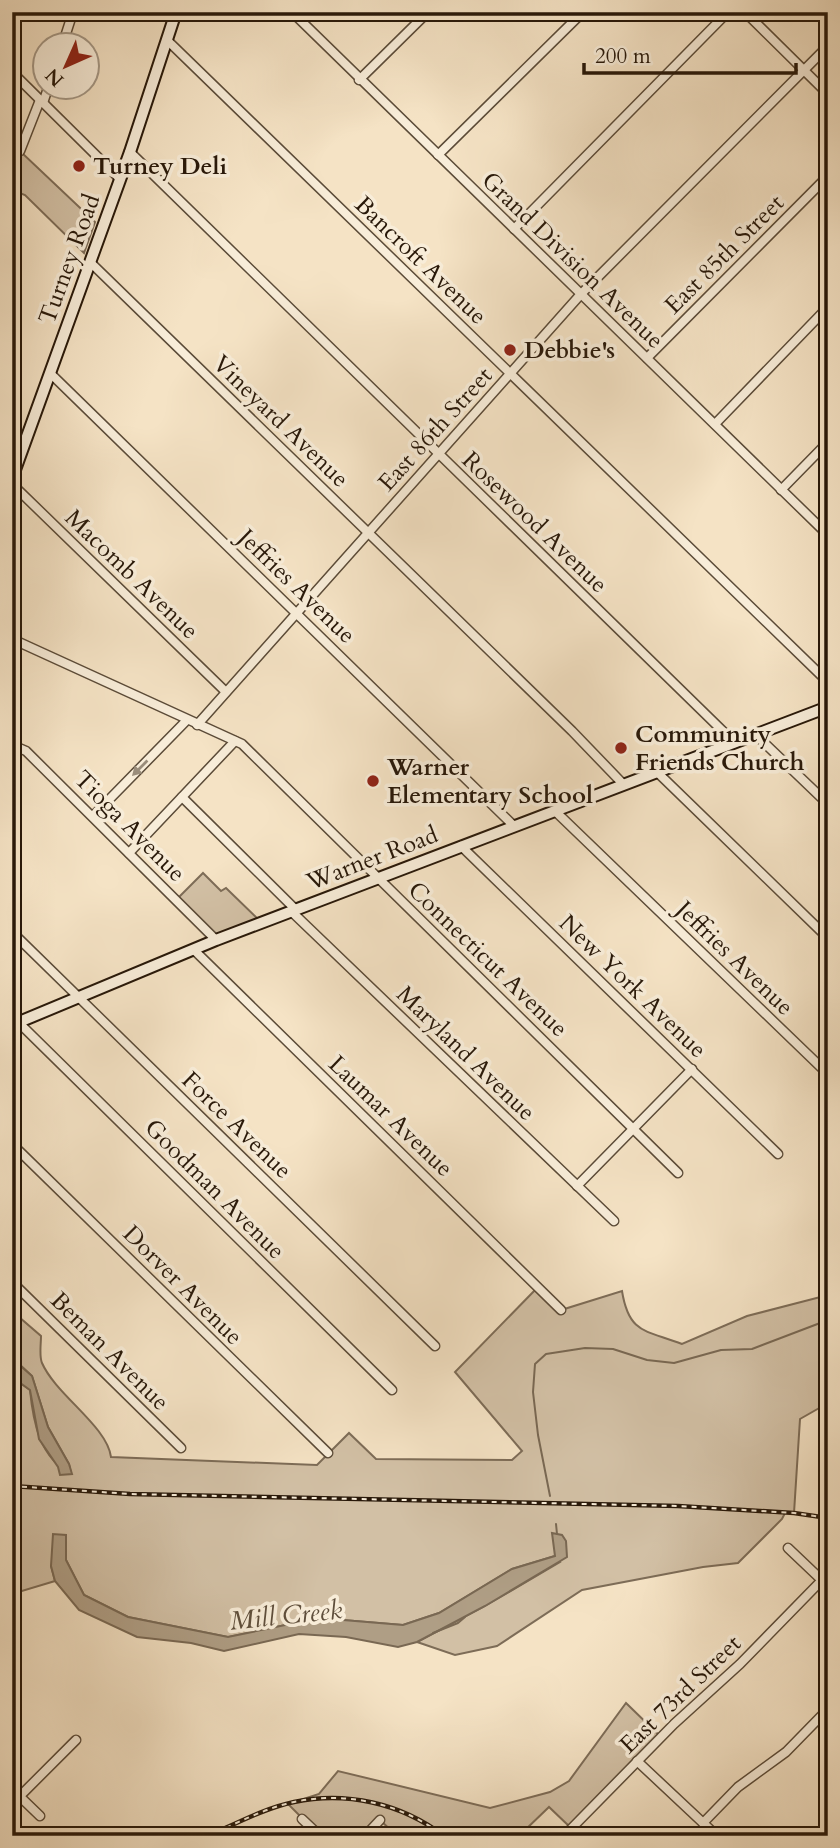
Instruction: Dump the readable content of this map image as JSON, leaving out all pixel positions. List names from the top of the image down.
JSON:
{
  "streets": {
    "main road": ["Turney Road", "Warner Road"],
    "street": [
      "East 85th Street",
      "Bancroft Avenue",
      "Grand Division Avenue",
      "Vineyard Avenue",
      "East 86th Street",
      "Rosewood Avenue",
      "Macomb Avenue",
      "Jeffries Avenue",
      "Tioga Avenue",
      "Connecticut Avenue",
      "New York Avenue",
      "Maryland Avenue",
      "Laumar Avenue",
      "Force Avenue",
      "Goodman Avenue",
      "Dorver Avenue",
      "Beman Avenue",
      "East 73rd Street"
    ]
  },
  "crossings": [
    ["East 85th Street", "Grand Division Avenue"],
    ["Turney Road", "Bancroft Avenue"],
    ["Turney Road", "Vineyard Avenue"],
    ["Turney Road", "Rosewood Avenue"],
    ["Turney Road", "Macomb Avenue"],
    ["Turney Road", "Jeffries Avenue"],
    ["Bancroft Avenue", "East 86th Street"],
    ["Grand Division Avenue", "East 86th Street"],
    ["Vineyard Avenue", "East 86th Street"],
    ["Vineyard Avenue", "Warner Road"],
    ["East 86th Street", "Rosewood Avenue"],
    ["East 86th Street", "Macomb Avenue"],
    ["East 86th Street", "Jeffries Avenue"],
    ["East 86th Street", "Connecticut Avenue"],
    ["Rosewood Avenue", "Warner Road"],
    ["Jeffries Avenue", "Warner Road"],
    ["Tioga Avenue", "Warner Road"],
    ["Warner Road", "Connecticut Avenue"],
    ["Warner Road", "New York Avenue"],
    ["Warner Road", "Maryland Avenue"],
    ["Warner Road", "Laumar Avenue"],
    ["Warner Road", "Force Avenue"],
    ["Warner Road", "Goodman Avenue"]
  ],
  "water": ["Mill Creek"],
  "places": [
    "Turney Deli",
    "Debbie's",
    "Community Friends Church",
    "Warner Elementary School"
  ],
  "scale_bar": "200 m",
  "north": "bottom left"
}
